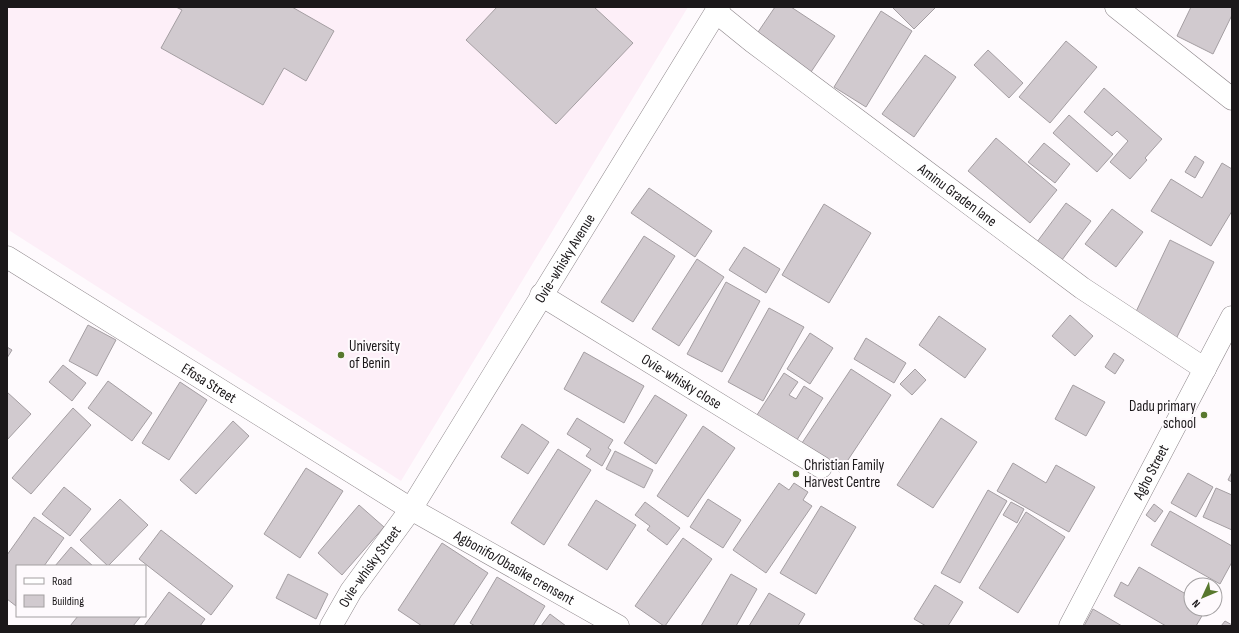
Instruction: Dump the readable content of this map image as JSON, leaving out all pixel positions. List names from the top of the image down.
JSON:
{
  "streets": {
    "street": [
      "Aminu Graden lane",
      "Ovie-whisky Avenue",
      "Ovie-whisky close",
      "Efosa Street",
      "Agho Street",
      "Ovie-whisky Street",
      "Agbonifo/Obasike crensent"
    ]
  },
  "crossings": [
    ["Aminu Graden lane", "Ovie-whisky Avenue"],
    ["Aminu Graden lane", "Agho Street"],
    ["Ovie-whisky Avenue", "Ovie-whisky close"],
    ["Ovie-whisky Avenue", "Efosa Street"],
    ["Ovie-whisky Avenue", "Ovie-whisky Street"],
    ["Ovie-whisky Avenue", "Agbonifo/Obasike crensent"],
    ["Efosa Street", "Ovie-whisky Street"],
    ["Efosa Street", "Agbonifo/Obasike crensent"],
    ["Ovie-whisky Street", "Agbonifo/Obasike crensent"]
  ],
  "places": ["University of Benin", "Dadu primary school", "Christian Family Harvest Centre"],
  "legend": ["Road", "Building"],
  "north": "bottom left"
}
